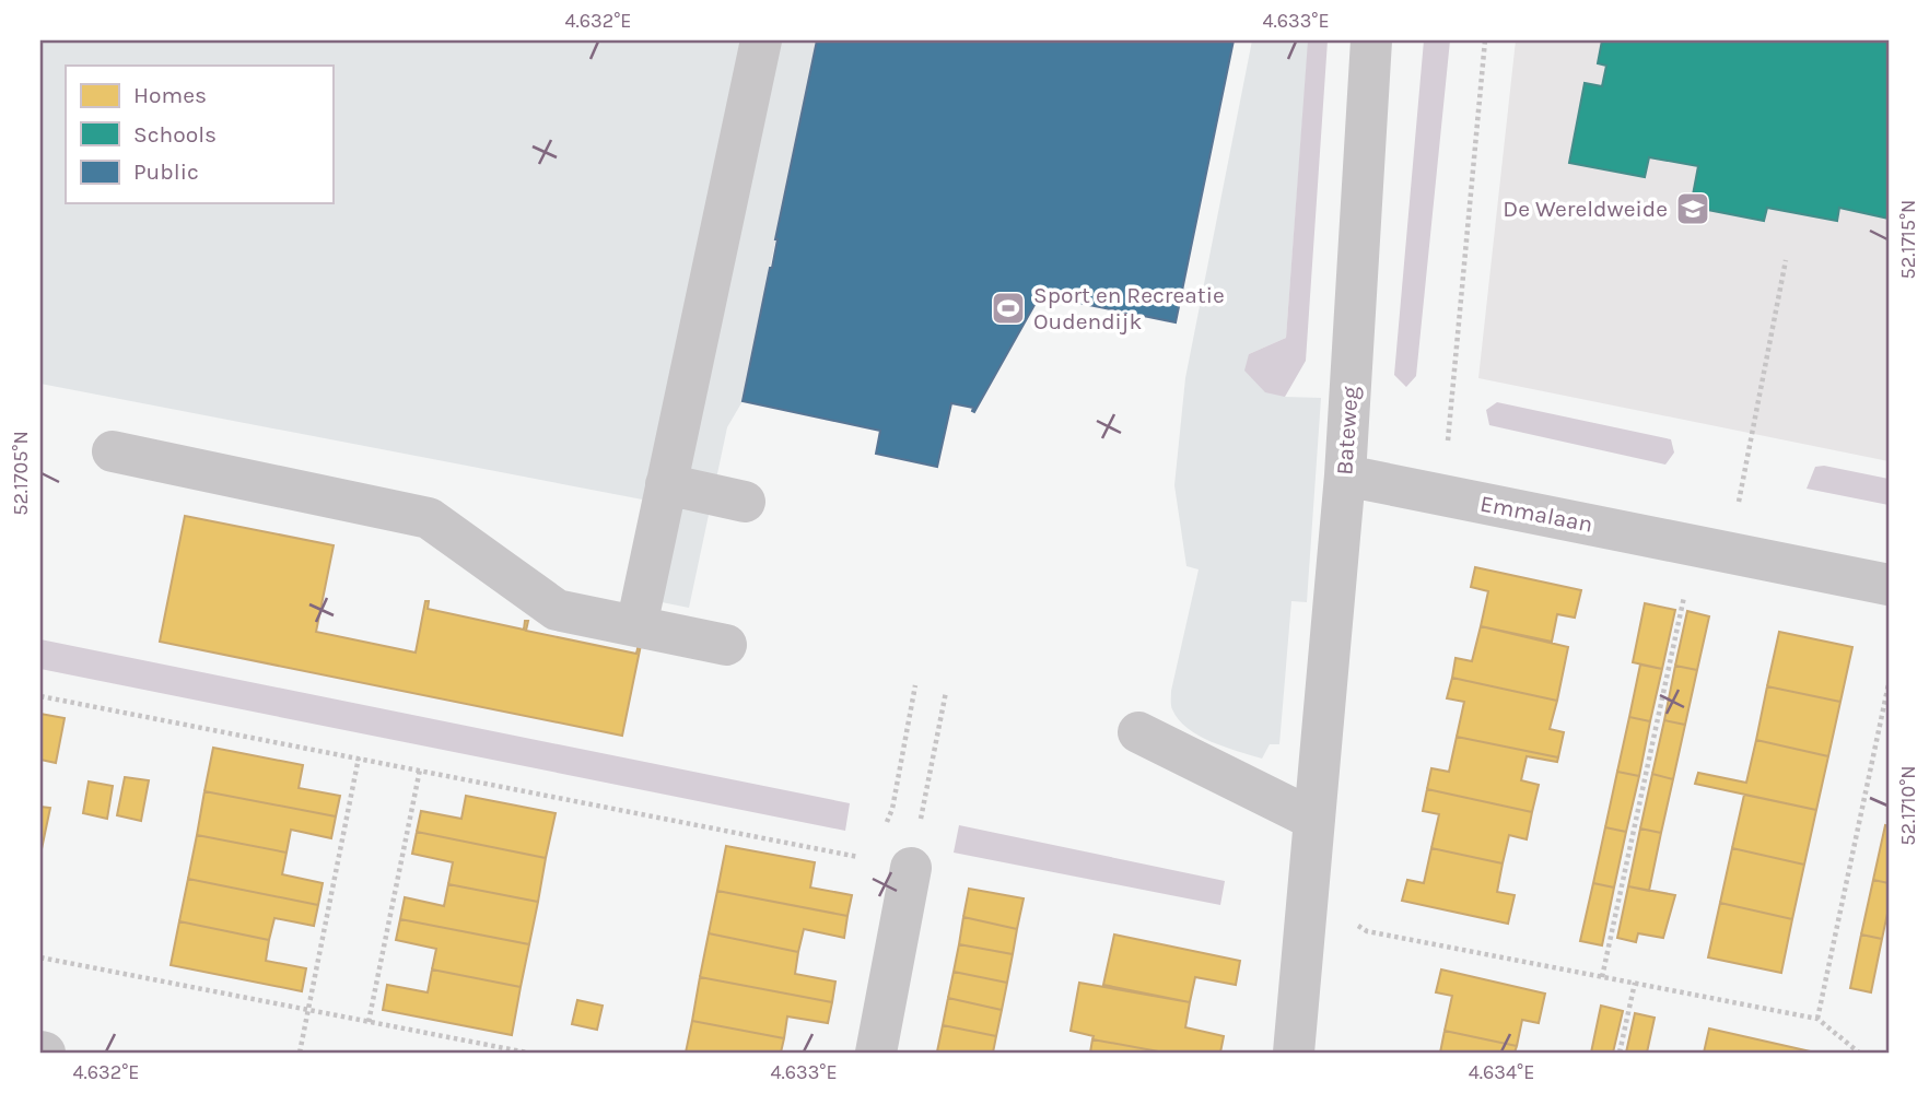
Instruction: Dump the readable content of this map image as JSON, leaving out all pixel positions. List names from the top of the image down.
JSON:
{
  "streets": {
    "street": ["Bateweg", "Emmalaan"]
  },
  "crossings": [
    ["Bateweg", "Emmalaan"]
  ],
  "places": {
    "school or university": ["De Wereldweide"],
    "sports": ["Sport en Recreatie Oudendijk"]
  },
  "legend": ["Homes", "Schools", "Public"],
  "coordinates": [
    "4.632°E",
    "4.633°E",
    "52.1715°N",
    "52.1705°N",
    "52.1710°N",
    "4.634°E"
  ]
}
